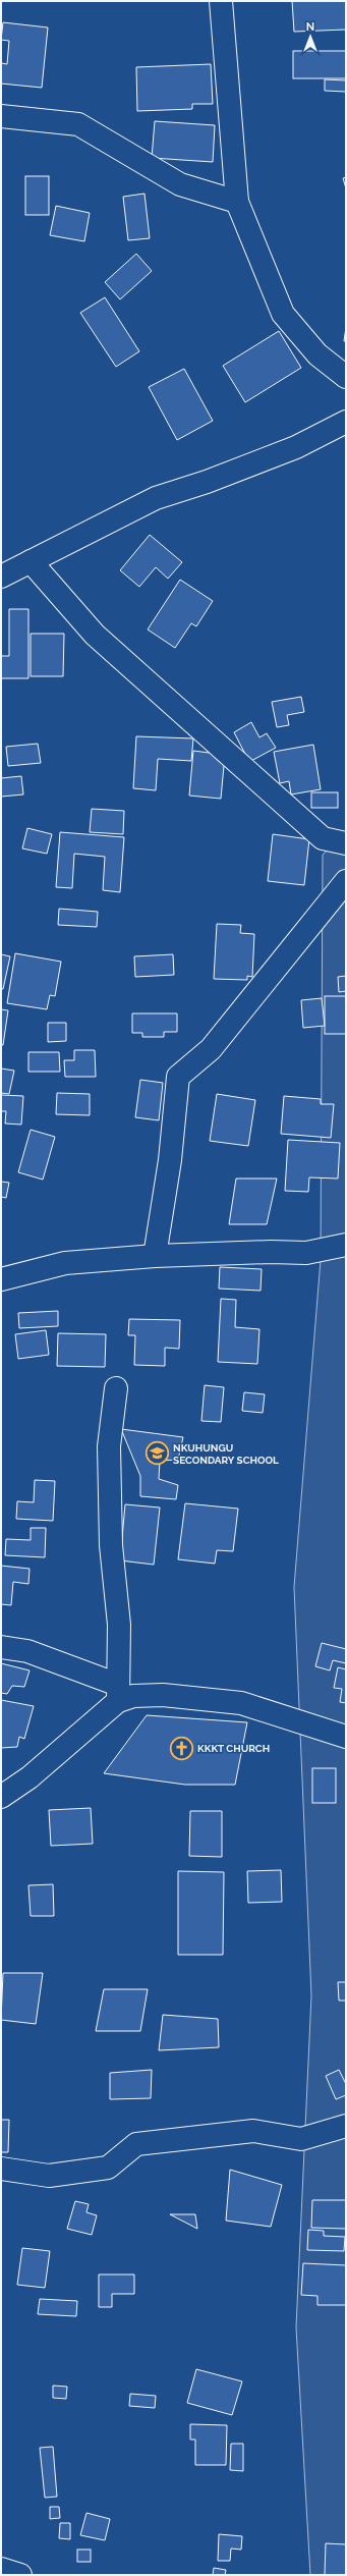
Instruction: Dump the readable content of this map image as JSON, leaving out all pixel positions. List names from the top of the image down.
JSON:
{
  "places": {
    "school or university": ["NKUHUNGU SECONDARY SCHOOL"],
    "church": ["KKKT CHURCH"]
  },
  "north": "top"
}
